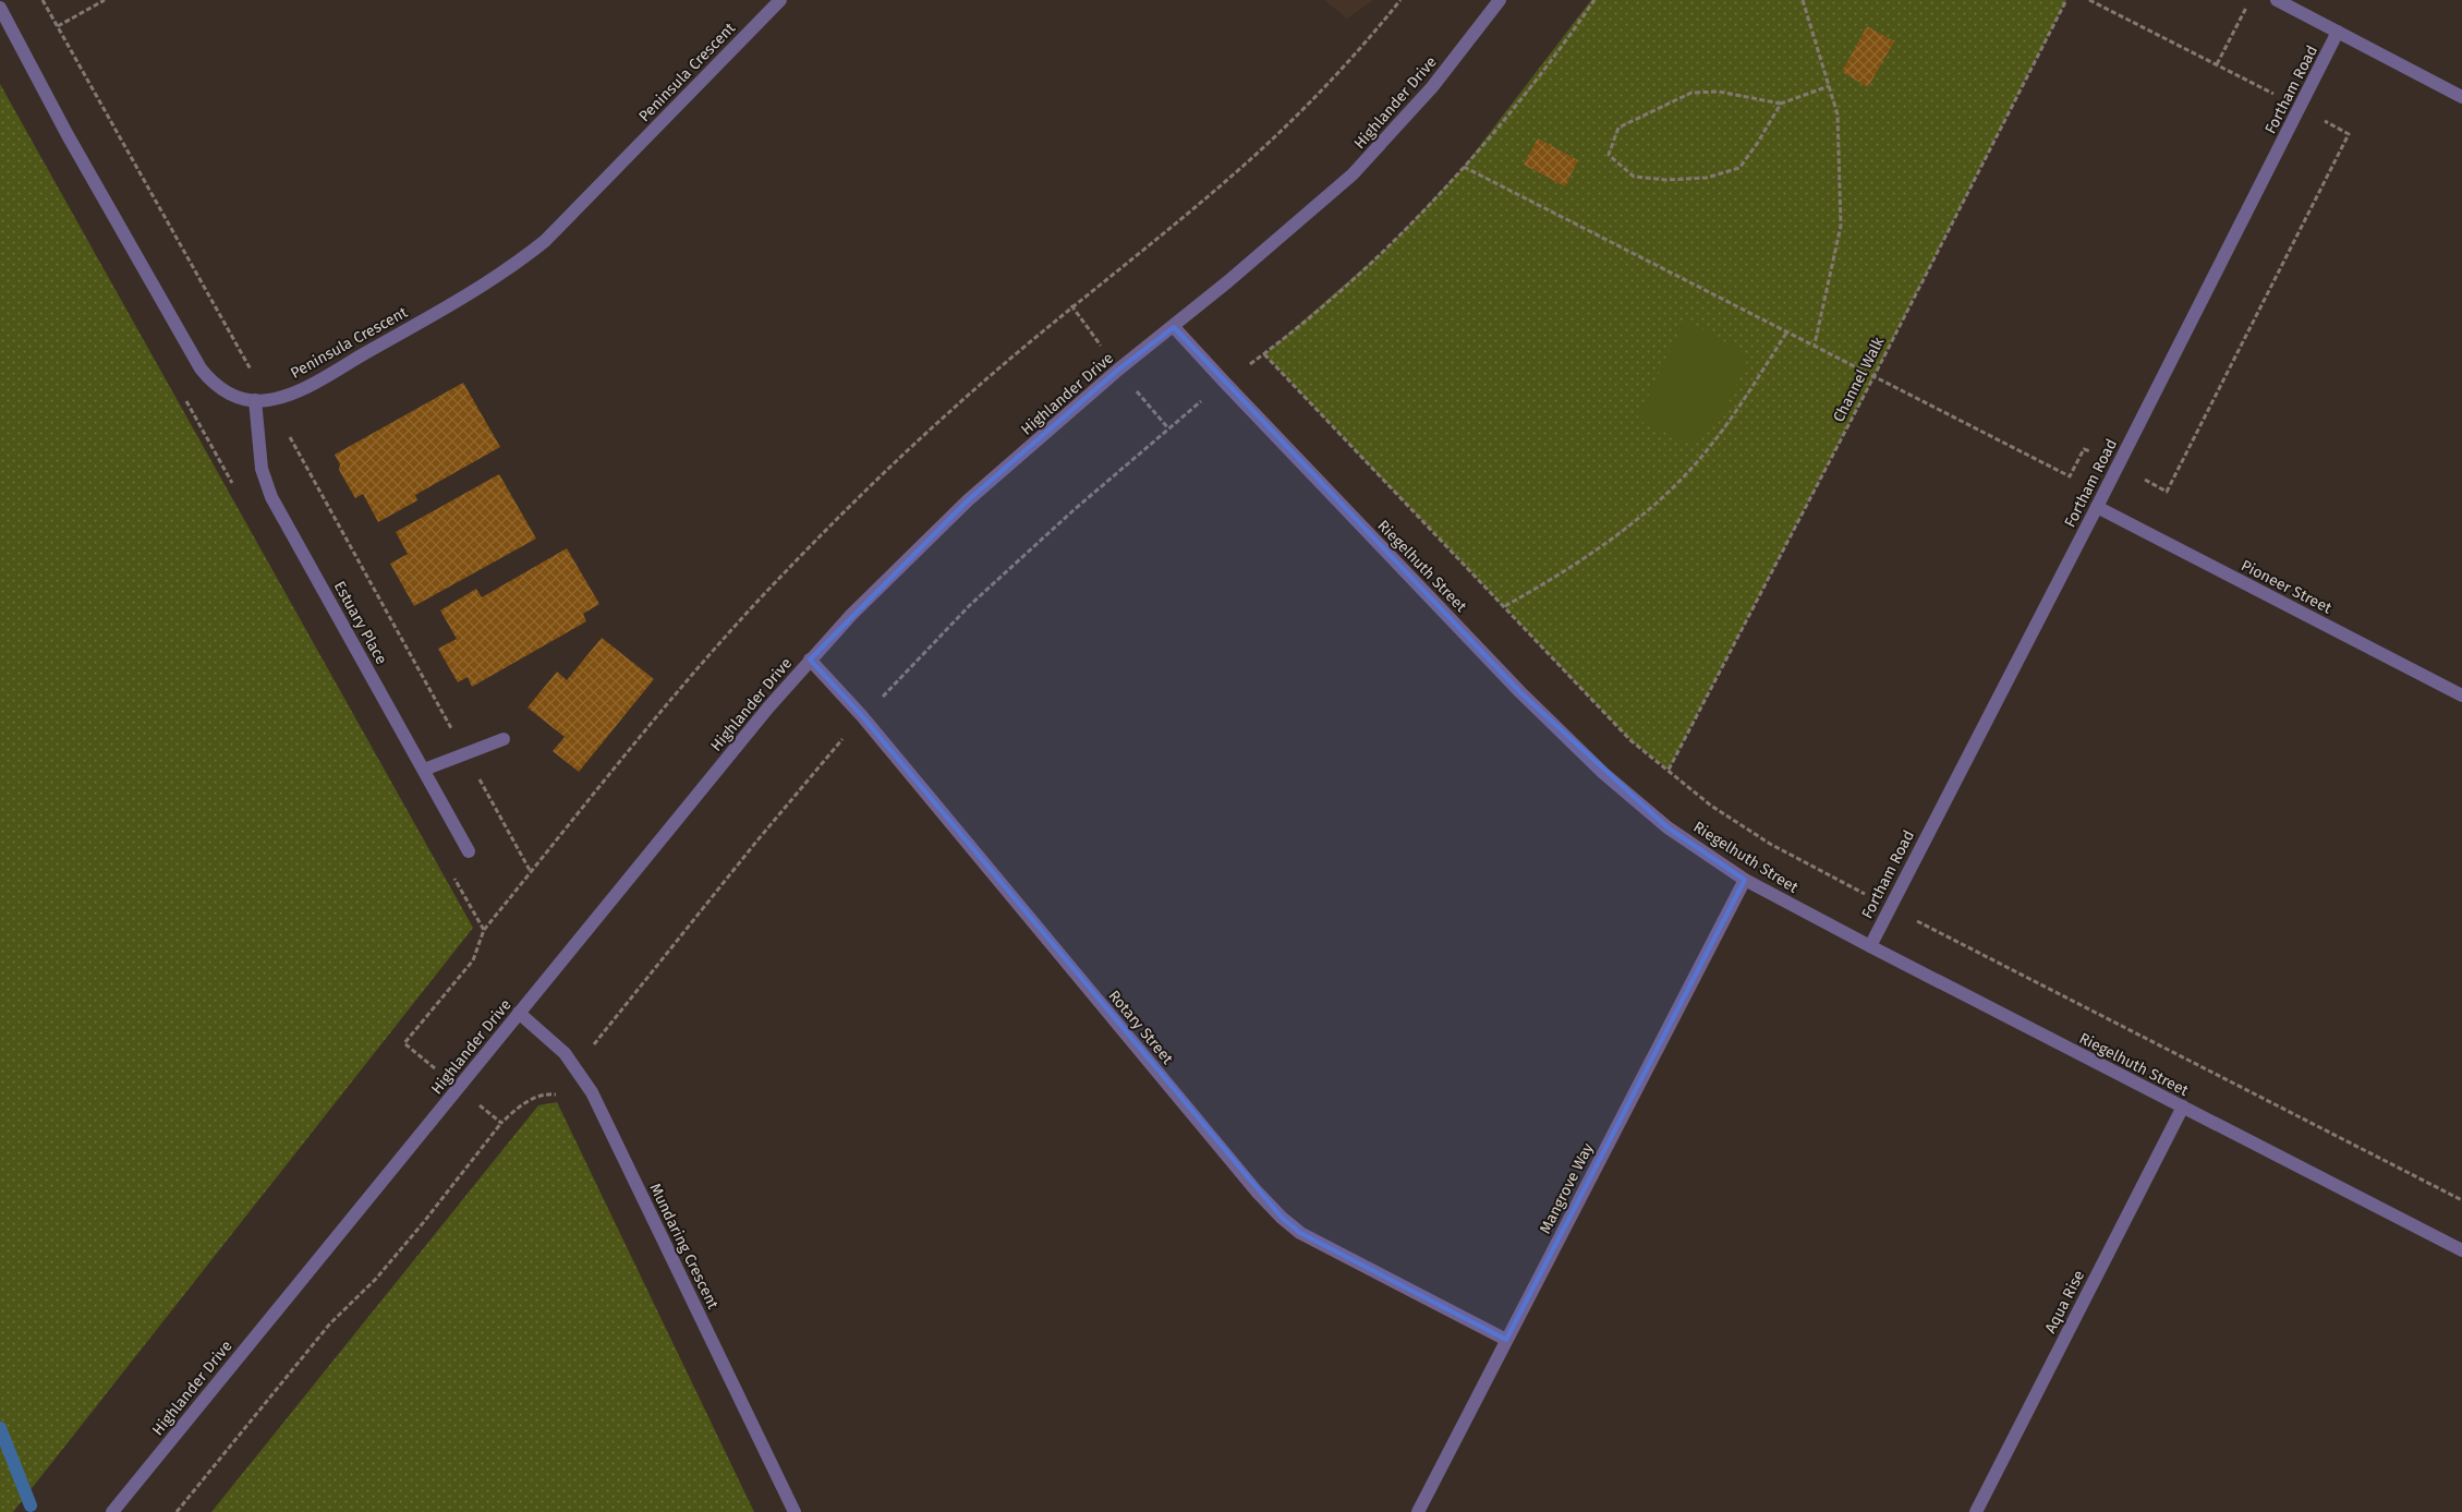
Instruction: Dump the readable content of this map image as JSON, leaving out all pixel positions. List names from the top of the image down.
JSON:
{
  "streets": {
    "street": [
      "Peninsula Crescent",
      "Fortham Road",
      "Highlander Drive",
      "Riegelhuth Street",
      "Pioneer Street",
      "Estuary Place",
      "Rotary Street",
      "Mangrove Way",
      "Mundaring Crescent",
      "Aqua Rise"
    ],
    "path": ["Channel Walk"]
  },
  "crossings": [
    ["Peninsula Crescent", "Estuary Place"],
    ["Fortham Road", "Riegelhuth Street"],
    ["Fortham Road", "Pioneer Street"],
    ["Highlander Drive", "Riegelhuth Street"],
    ["Highlander Drive", "Rotary Street"],
    ["Highlander Drive", "Mundaring Crescent"],
    ["Riegelhuth Street", "Mangrove Way"],
    ["Riegelhuth Street", "Aqua Rise"],
    ["Rotary Street", "Mangrove Way"]
  ]
}
